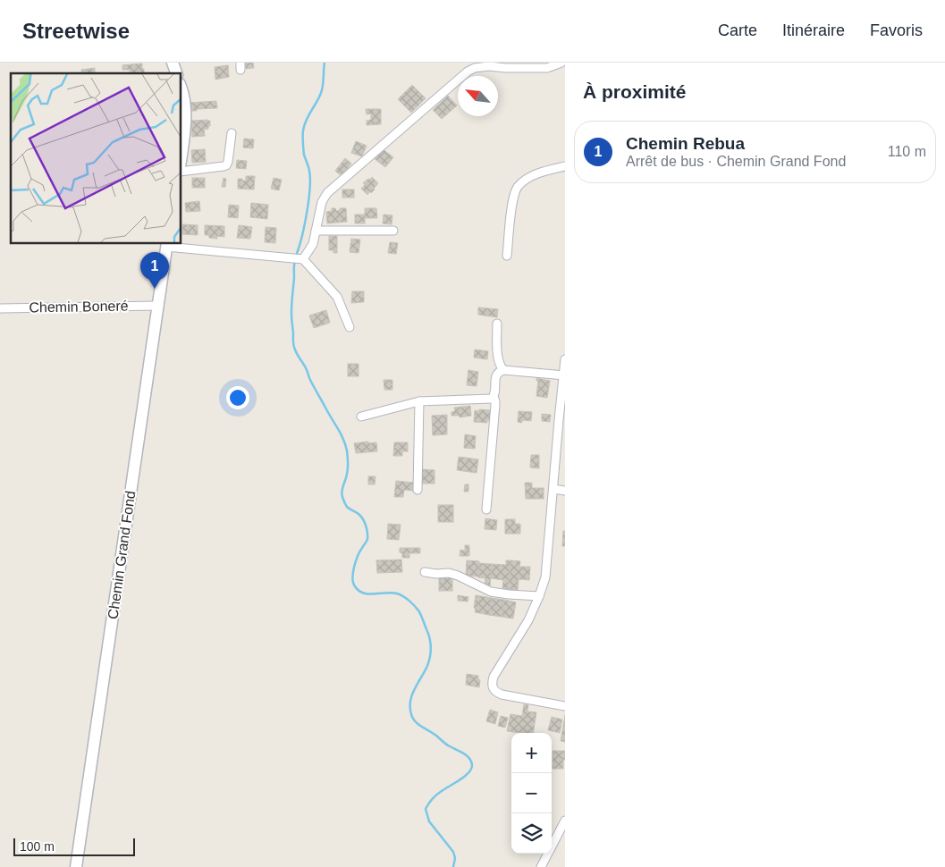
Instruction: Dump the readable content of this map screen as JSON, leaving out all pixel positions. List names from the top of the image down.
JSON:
{
  "streets": {
    "street": ["Chemin Boneré", "Chemin Grand Fond"]
  },
  "crossings": [
    ["Chemin Boneré", "Chemin Grand Fond"]
  ],
  "scale_bar": "100 m",
  "north": "top left",
  "page": {
    "header": "Streetwise",
    "nav": ["Carte", "Itinéraire", "Favoris"],
    "heading": "À proximité",
    "list": [
      {
        "mark": "1",
        "name": "Chemin Rebua",
        "note": "Arrêt de bus · Chemin Grand Fond",
        "value": "110 m"
      }
    ],
    "pins": "1",
    "map_buttons": ["+", "−"],
    "scale": "100 m"
  }
}
